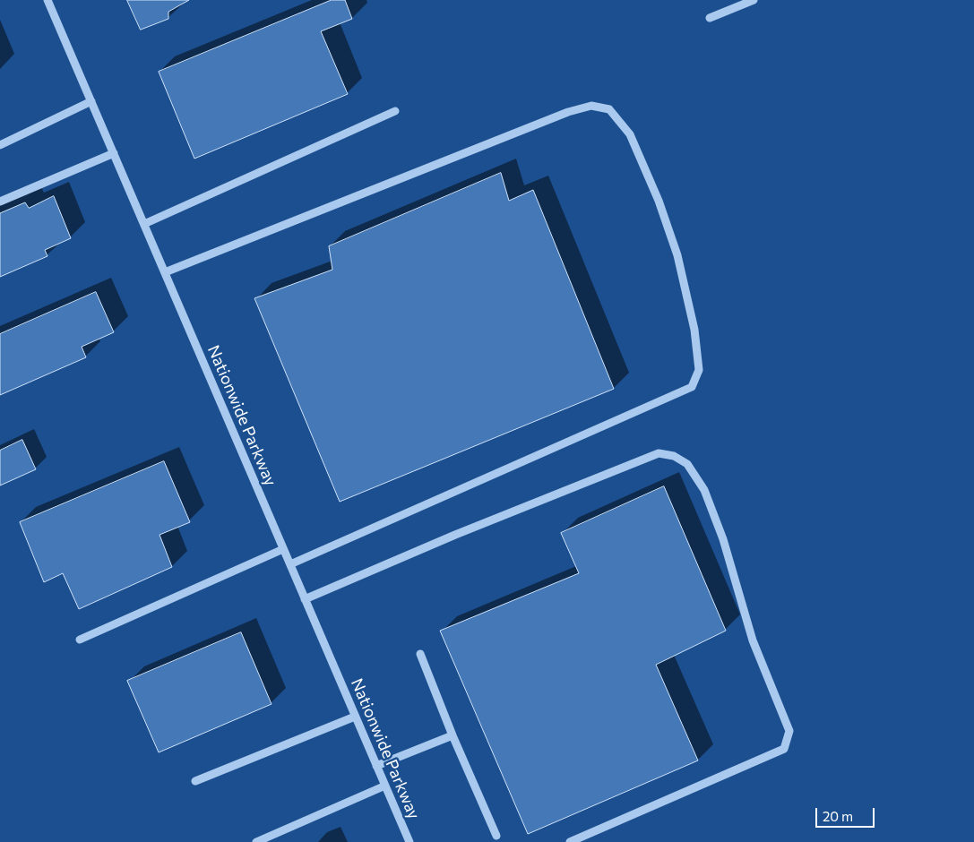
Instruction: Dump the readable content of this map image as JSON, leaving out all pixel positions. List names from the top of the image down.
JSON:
{
  "streets": {
    "street": ["Nationwide Parkway"]
  },
  "scale_bar": "20 m"
}
